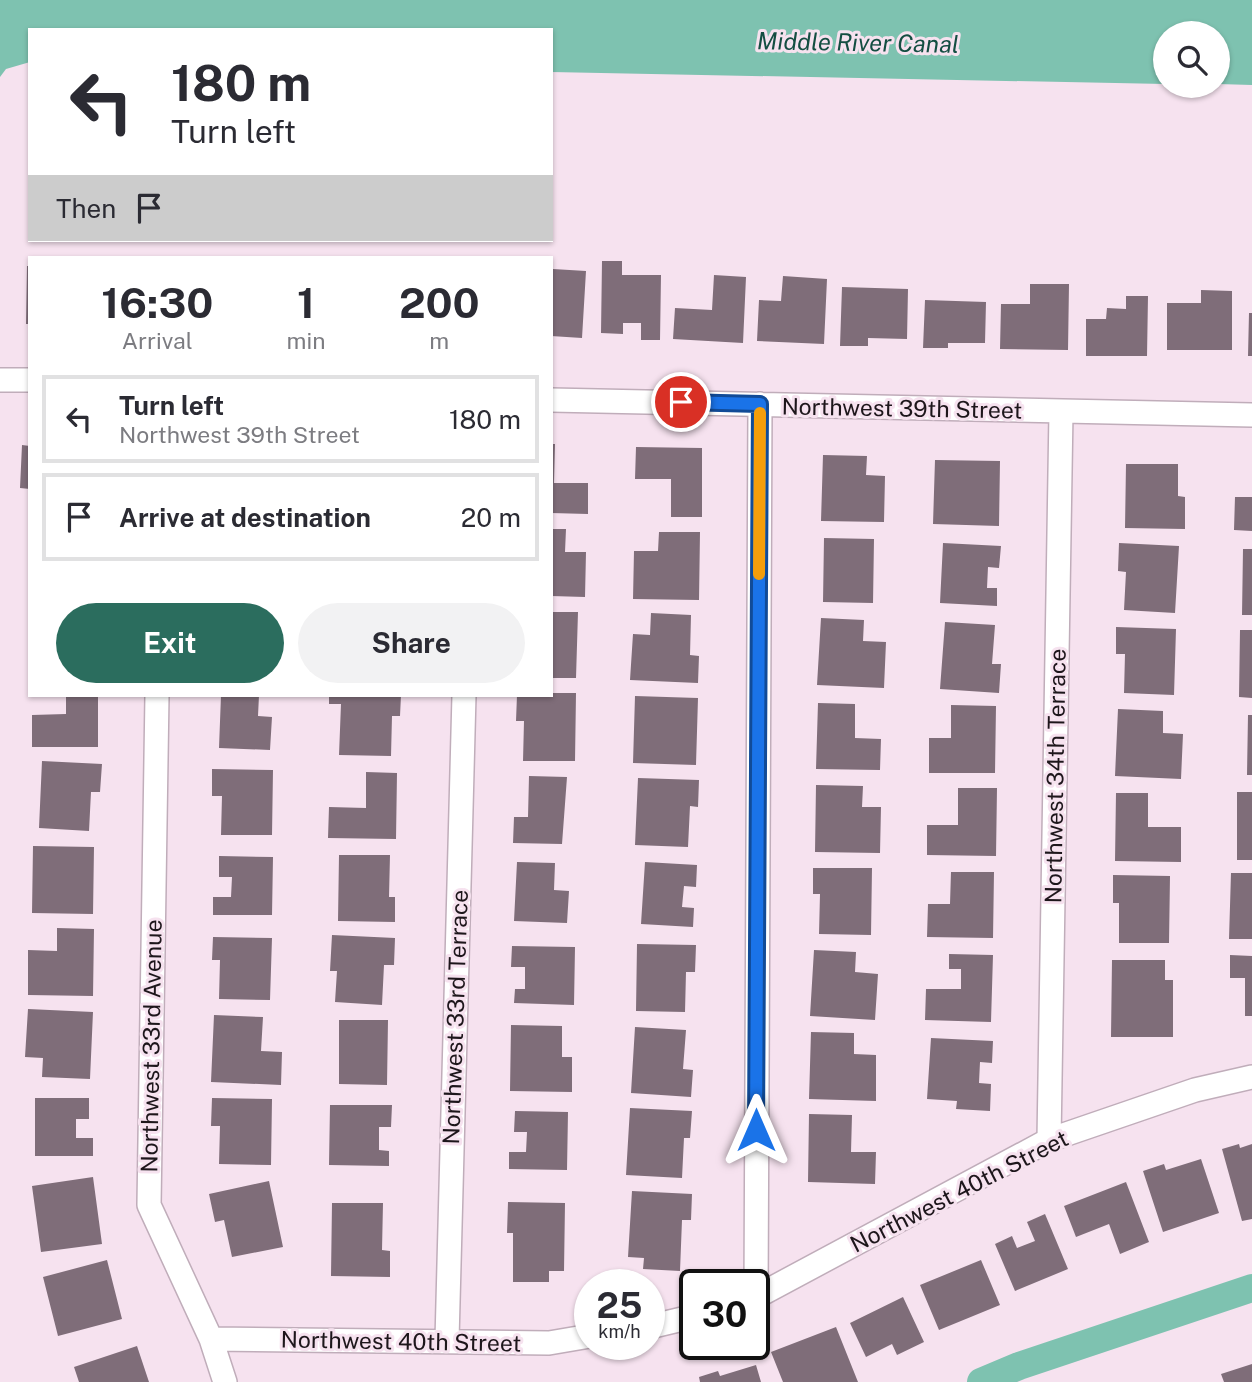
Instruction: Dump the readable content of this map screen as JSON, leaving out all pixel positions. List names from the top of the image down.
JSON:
{
  "streets": {
    "street": [
      "Northwest 39th Street",
      "Northwest 34th Terrace",
      "Northwest 33rd Terrace",
      "Northwest 33rd Avenue",
      "Northwest 40th Street"
    ]
  },
  "crossings": [
    ["Northwest 39th Street", "Northwest 34th Terrace"],
    ["Northwest 34th Terrace", "Northwest 40th Street"],
    ["Northwest 33rd Terrace", "Northwest 40th Street"],
    ["Northwest 33rd Avenue", "Northwest 40th Street"]
  ],
  "water": ["Middle River Canal"],
  "page": {
    "turn": ["180 m", "Turn left"],
    "then": "Then",
    "eta": [
      "16:30",
      "Arrival",
      "1",
      "min",
      "200",
      "m"
    ],
    "list": [
      {
        "name": "Turn left",
        "note": "Northwest 39th Street",
        "value": "180 m"
      },
      {
        "name": "Arrive at destination",
        "value": "20 m"
      }
    ],
    "buttons": ["Exit", "Share"],
    "speed": "25 km/h",
    "limit": "30"
  }
}
